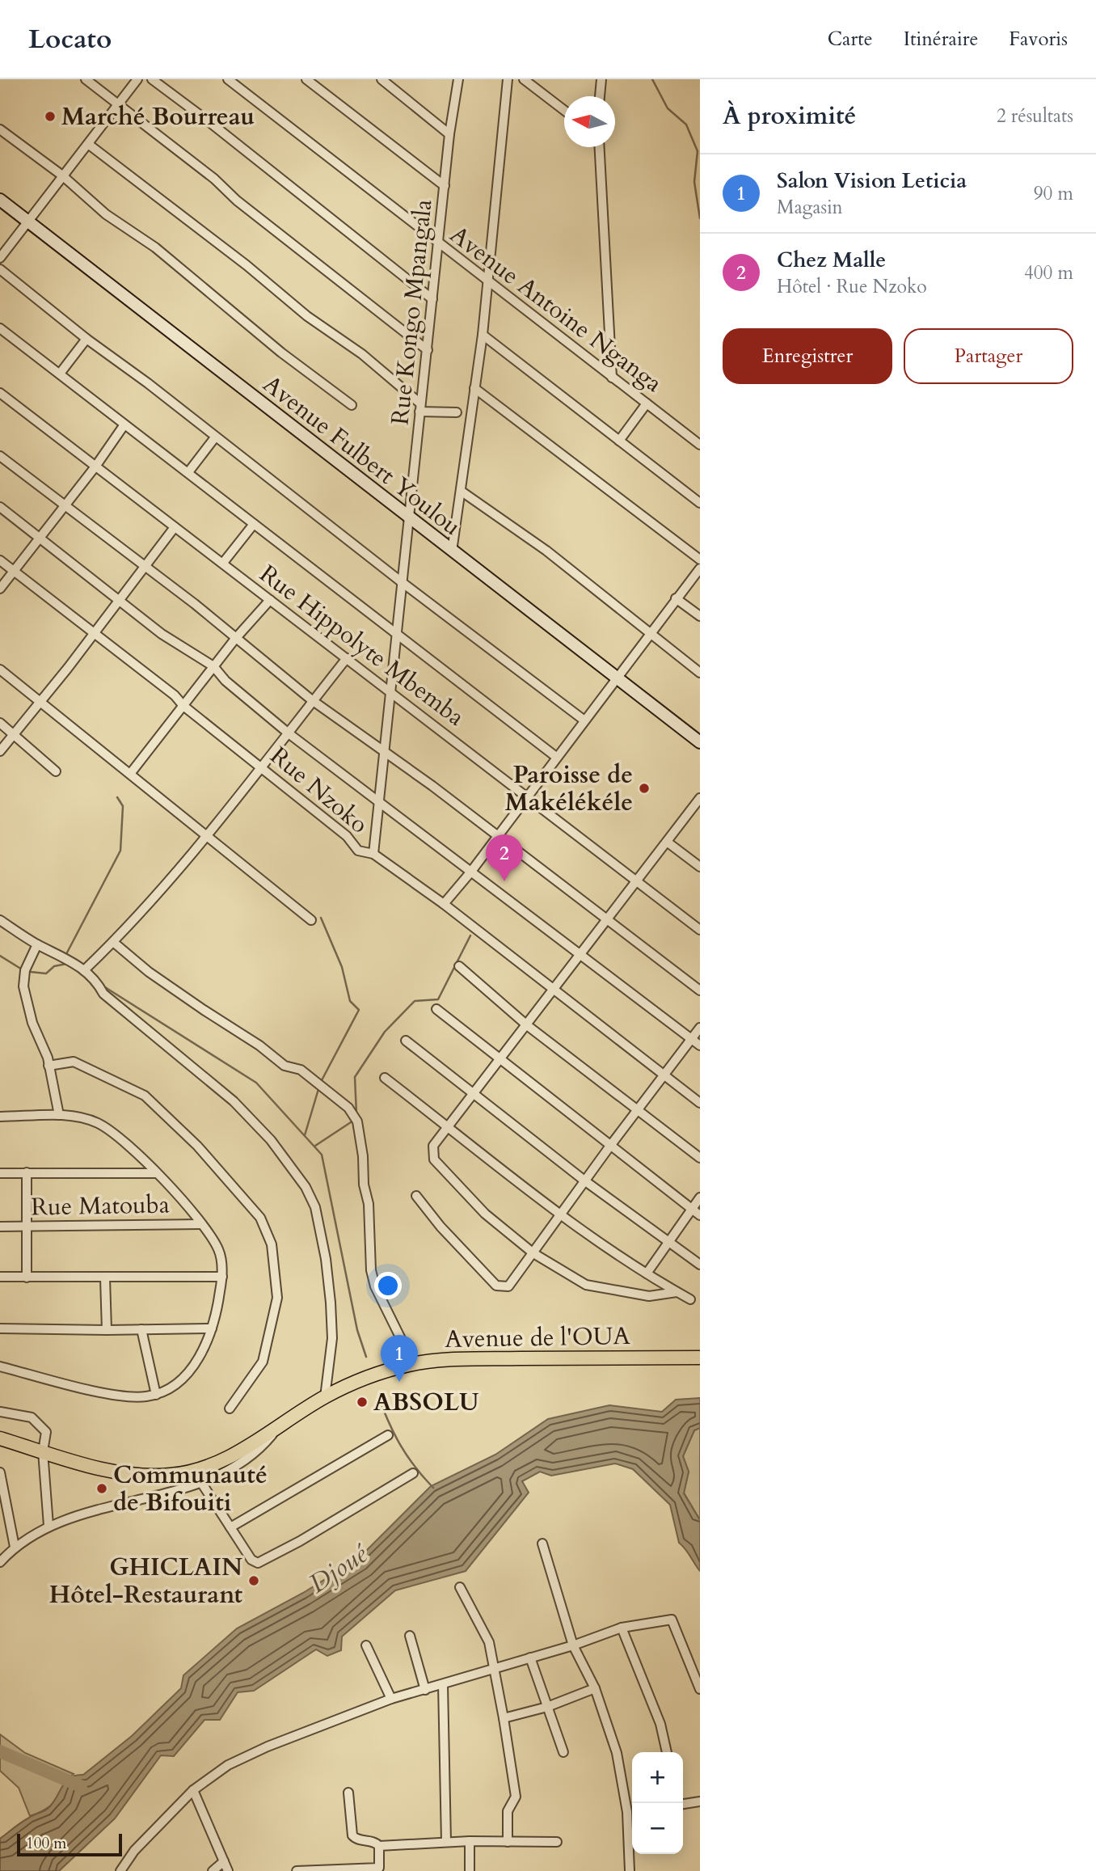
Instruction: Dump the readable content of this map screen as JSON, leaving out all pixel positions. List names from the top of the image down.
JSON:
{
  "streets": {
    "main road": ["Avenue Fulbert Youlou", "Avenue de l'OUA"],
    "street": [
      "Avenue Antoine Nganga",
      "Rue Kongo Mpangala",
      "Rue Hippolyte Mbemba",
      "Rue Nzoko",
      "Rue Matouba"
    ]
  },
  "crossings": [
    ["Avenue Antoine Nganga", "Rue Kongo Mpangala"],
    ["Rue Kongo Mpangala", "Avenue Fulbert Youlou"],
    ["Rue Kongo Mpangala", "Rue Hippolyte Mbemba"],
    ["Rue Kongo Mpangala", "Rue Nzoko"]
  ],
  "water": ["Djoué"],
  "places": [
    "Marché Bourreau",
    "Paroisse de Makélékéle",
    "ABSOLU",
    "Communauté de Bifouiti",
    "GHICLAIN Hôtel-Restaurant"
  ],
  "scale_bar": "100 m",
  "north": "left",
  "page": {
    "header": "Locato",
    "nav": ["Carte", "Itinéraire", "Favoris"],
    "heading": ["À proximité", "2 résultats"],
    "list": [
      {
        "mark": "1",
        "name": "Salon Vision Leticia",
        "note": "Magasin",
        "value": "90 m"
      },
      {
        "mark": "2",
        "name": "Chez Malle",
        "note": "Hôtel · Rue Nzoko",
        "value": "400 m"
      }
    ],
    "buttons": ["Enregistrer", "Partager"],
    "pins": ["2", "1"],
    "map_buttons": ["+", "−"],
    "scale": "100 m"
  }
}
